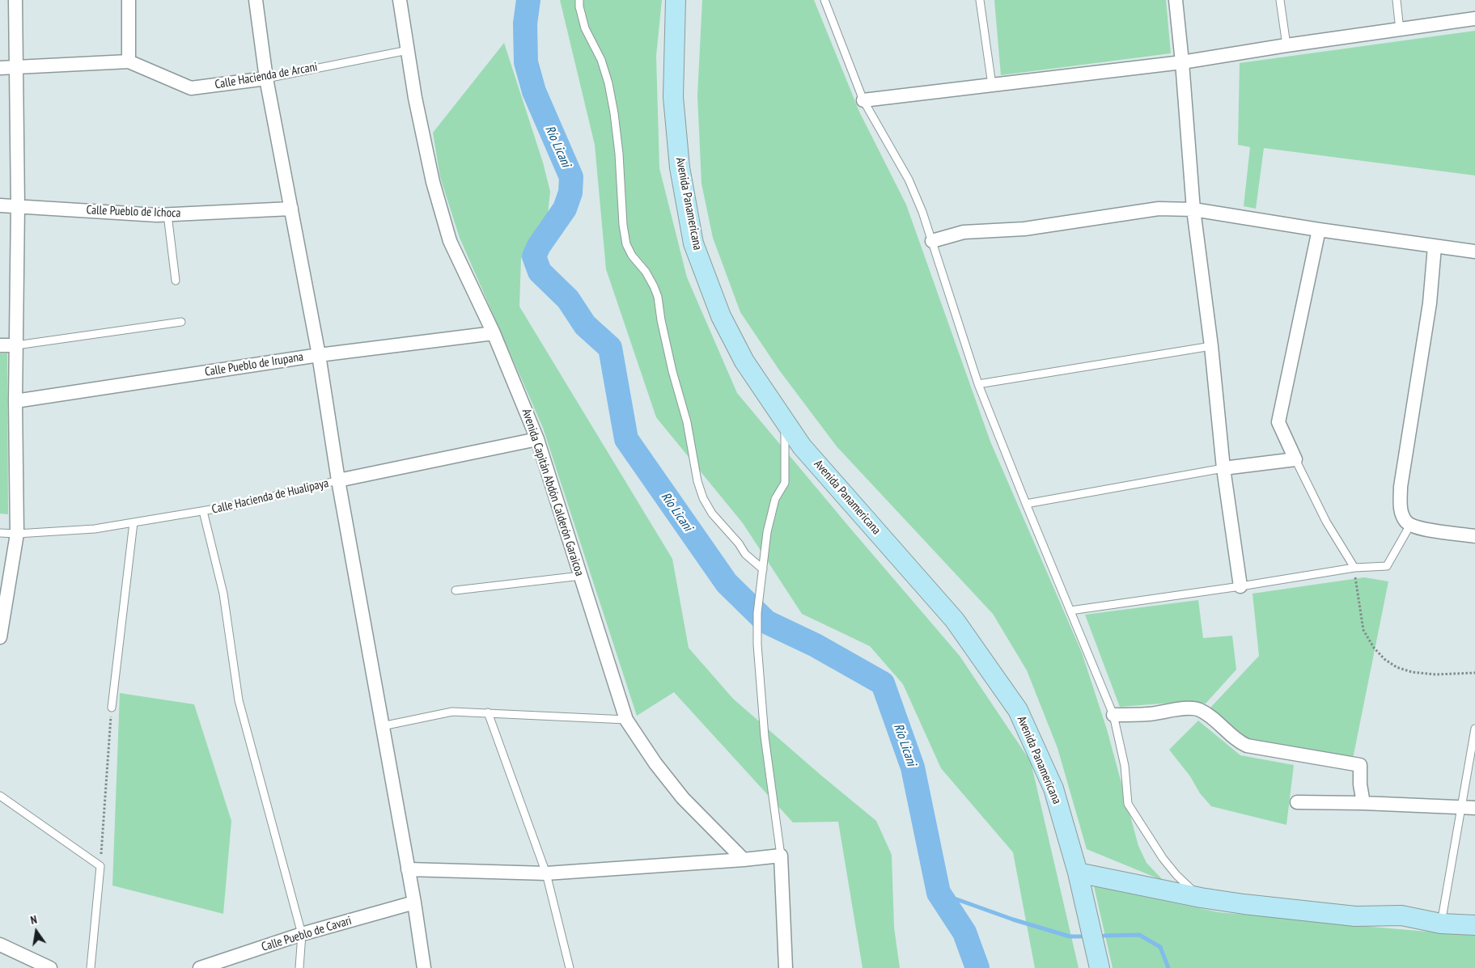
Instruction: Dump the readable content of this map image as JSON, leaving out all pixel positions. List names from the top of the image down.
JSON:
{
  "streets": {
    "main road": ["Avenida Panamericana"],
    "street": [
      "Calle Hacienda de Arcani",
      "Calle Pueblo de Ichoca",
      "Calle Pueblo de Irupana",
      "Avenida Capitán Abdón Calderón Garaicoa",
      "Calle Hacienda de Hualipaya",
      "Calle Pueblo de Cavari"
    ]
  },
  "crossings": [
    ["Calle Hacienda de Arcani", "Avenida Capitán Abdón Calderón Garaicoa"],
    ["Calle Pueblo de Irupana", "Avenida Capitán Abdón Calderón Garaicoa"],
    ["Avenida Capitán Abdón Calderón Garaicoa", "Calle Hacienda de Hualipaya"]
  ],
  "water": ["Río Licani"],
  "north": "top"
}
